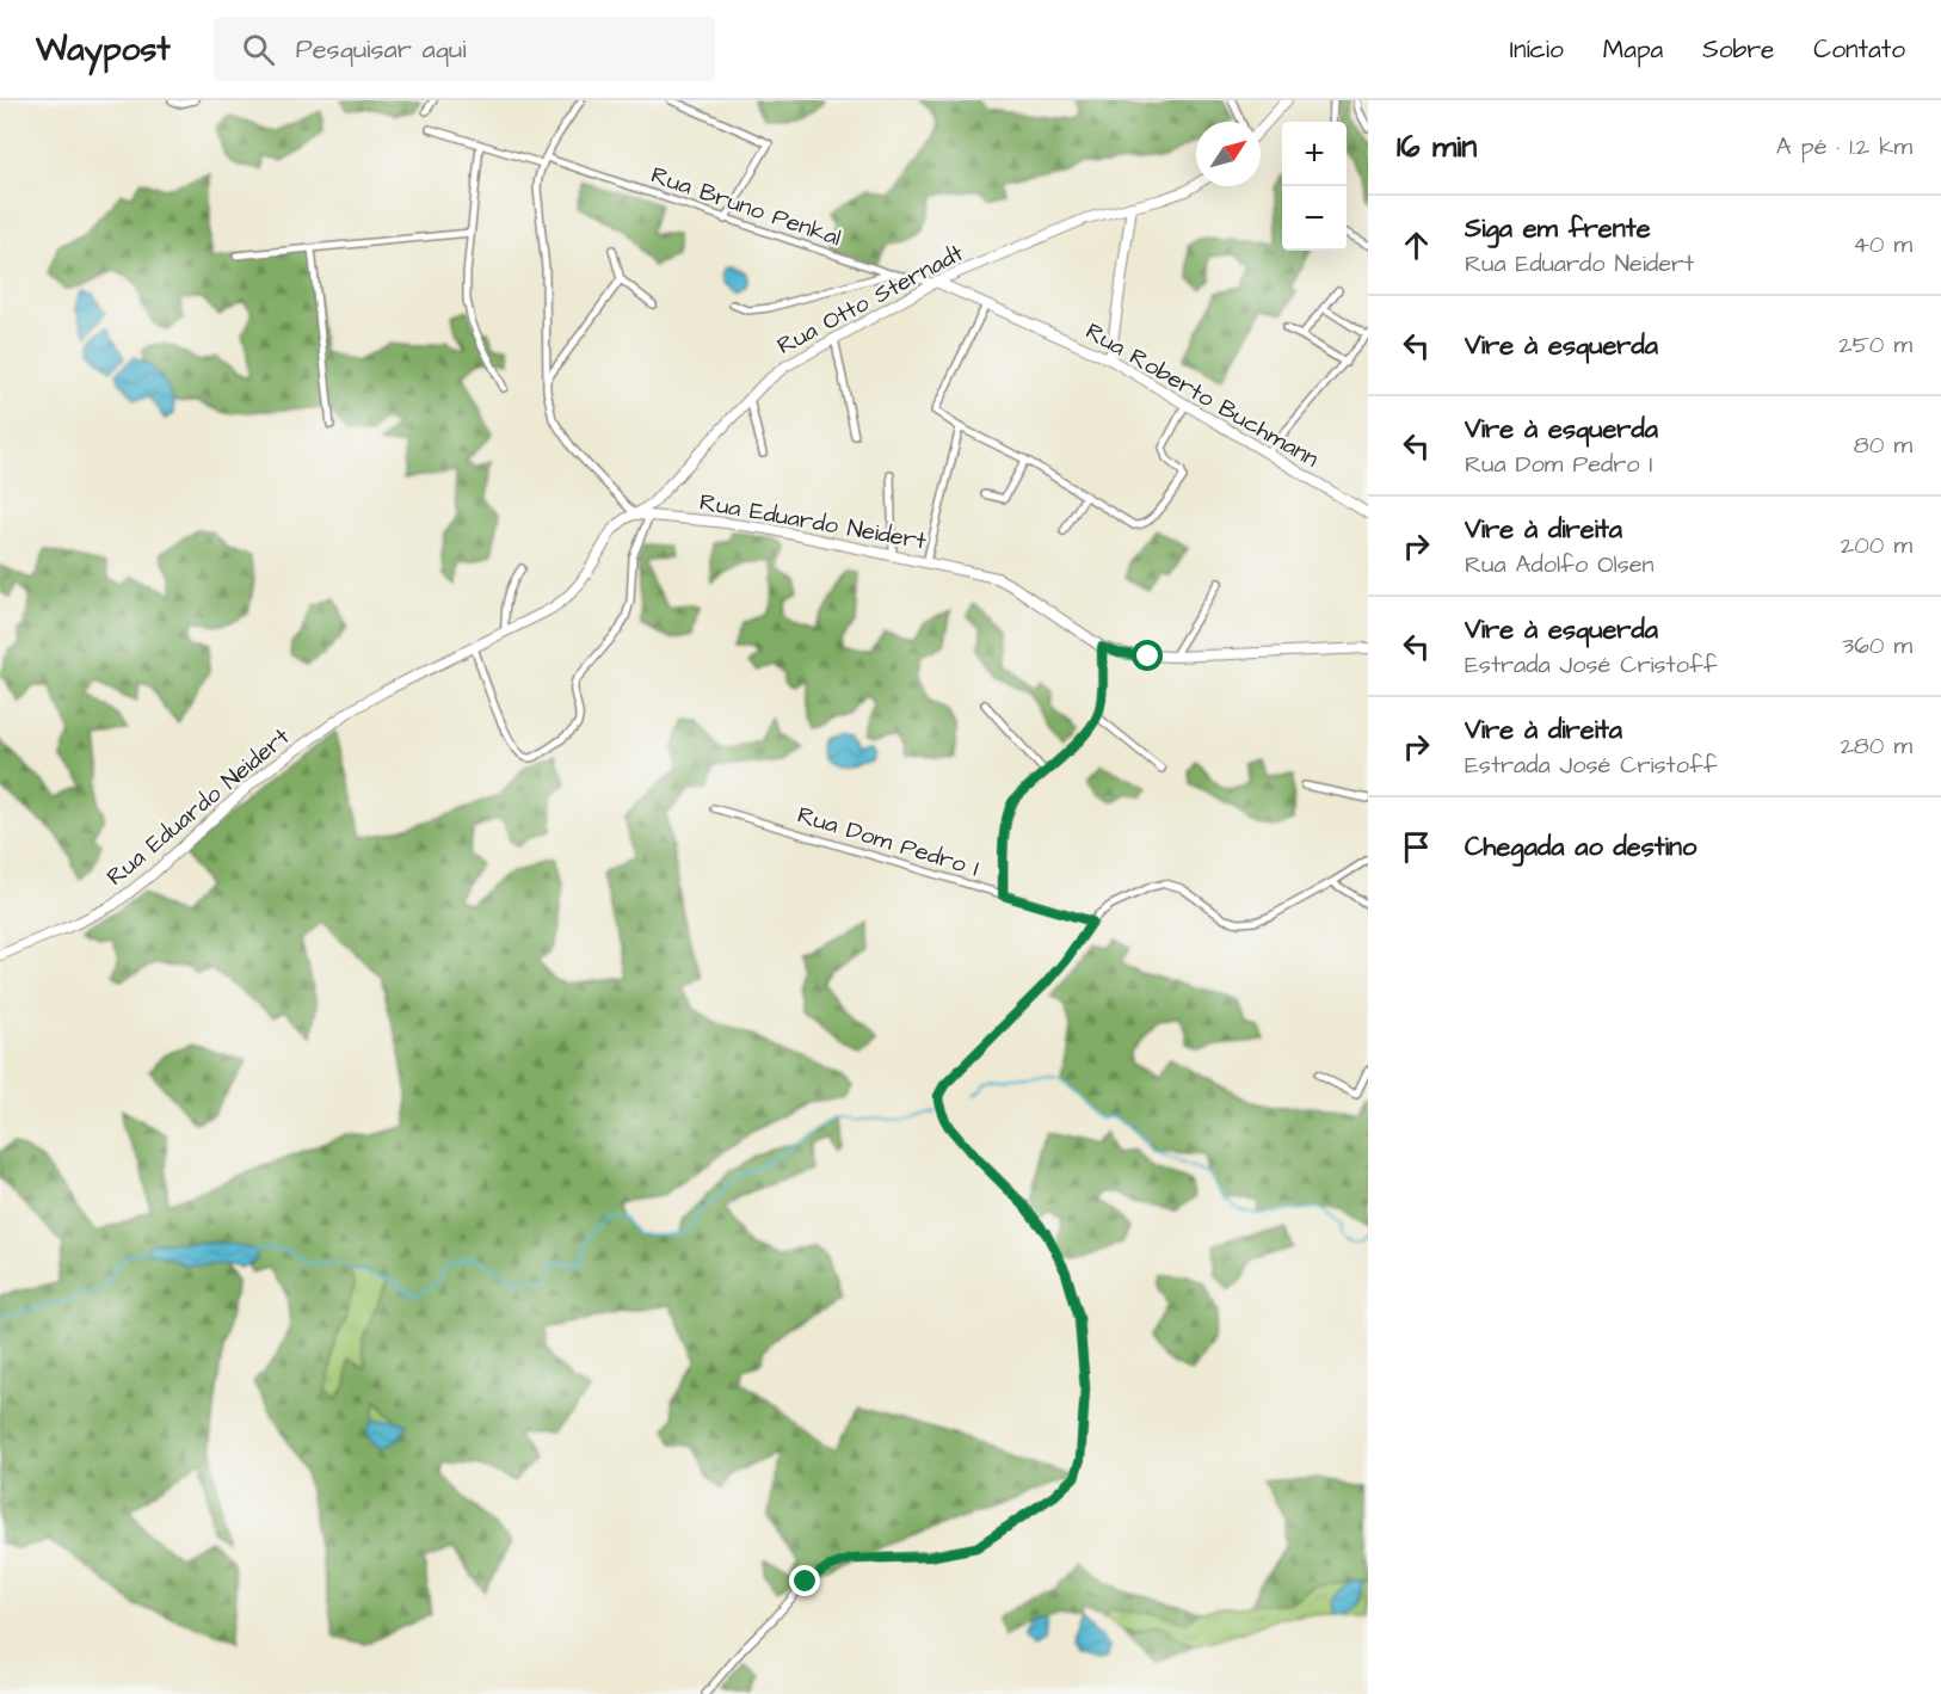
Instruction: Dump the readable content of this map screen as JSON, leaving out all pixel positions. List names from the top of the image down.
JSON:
{
  "streets": {
    "main road": ["Rua Otto Sternadt", "Rua Roberto Buchmann", "Rua Eduardo Neidert"],
    "street": ["Rua Bruno Penkal", "Rua Dom Pedro I"]
  },
  "crossings": [
    ["Rua Bruno Penkal", "Rua Otto Sternadt"],
    ["Rua Bruno Penkal", "Rua Roberto Buchmann"],
    ["Rua Otto Sternadt", "Rua Roberto Buchmann"],
    ["Rua Otto Sternadt", "Rua Eduardo Neidert"]
  ],
  "north": "top right",
  "page": {
    "header": "Waypost",
    "search": "Pesquisar aqui",
    "nav": [
      "Início",
      "Mapa",
      "Sobre",
      "Contato"
    ],
    "heading": ["16 min", "A pé · 1.2 km"],
    "map_buttons": ["+", "−"],
    "list": [
      ["Siga em frente", "Rua Eduardo Neidert", "40 m"],
      ["Vire à esquerda", "250 m"],
      ["Vire à esquerda", "Rua Dom Pedro I", "80 m"],
      ["Vire à direita", "Rua Adolfo Olsen", "200 m"],
      ["Vire à esquerda", "Estrada José Cristoff", "360 m"],
      ["Vire à direita", "Estrada José Cristoff", "280 m"],
      "Chegada ao destino"
    ]
  }
}
